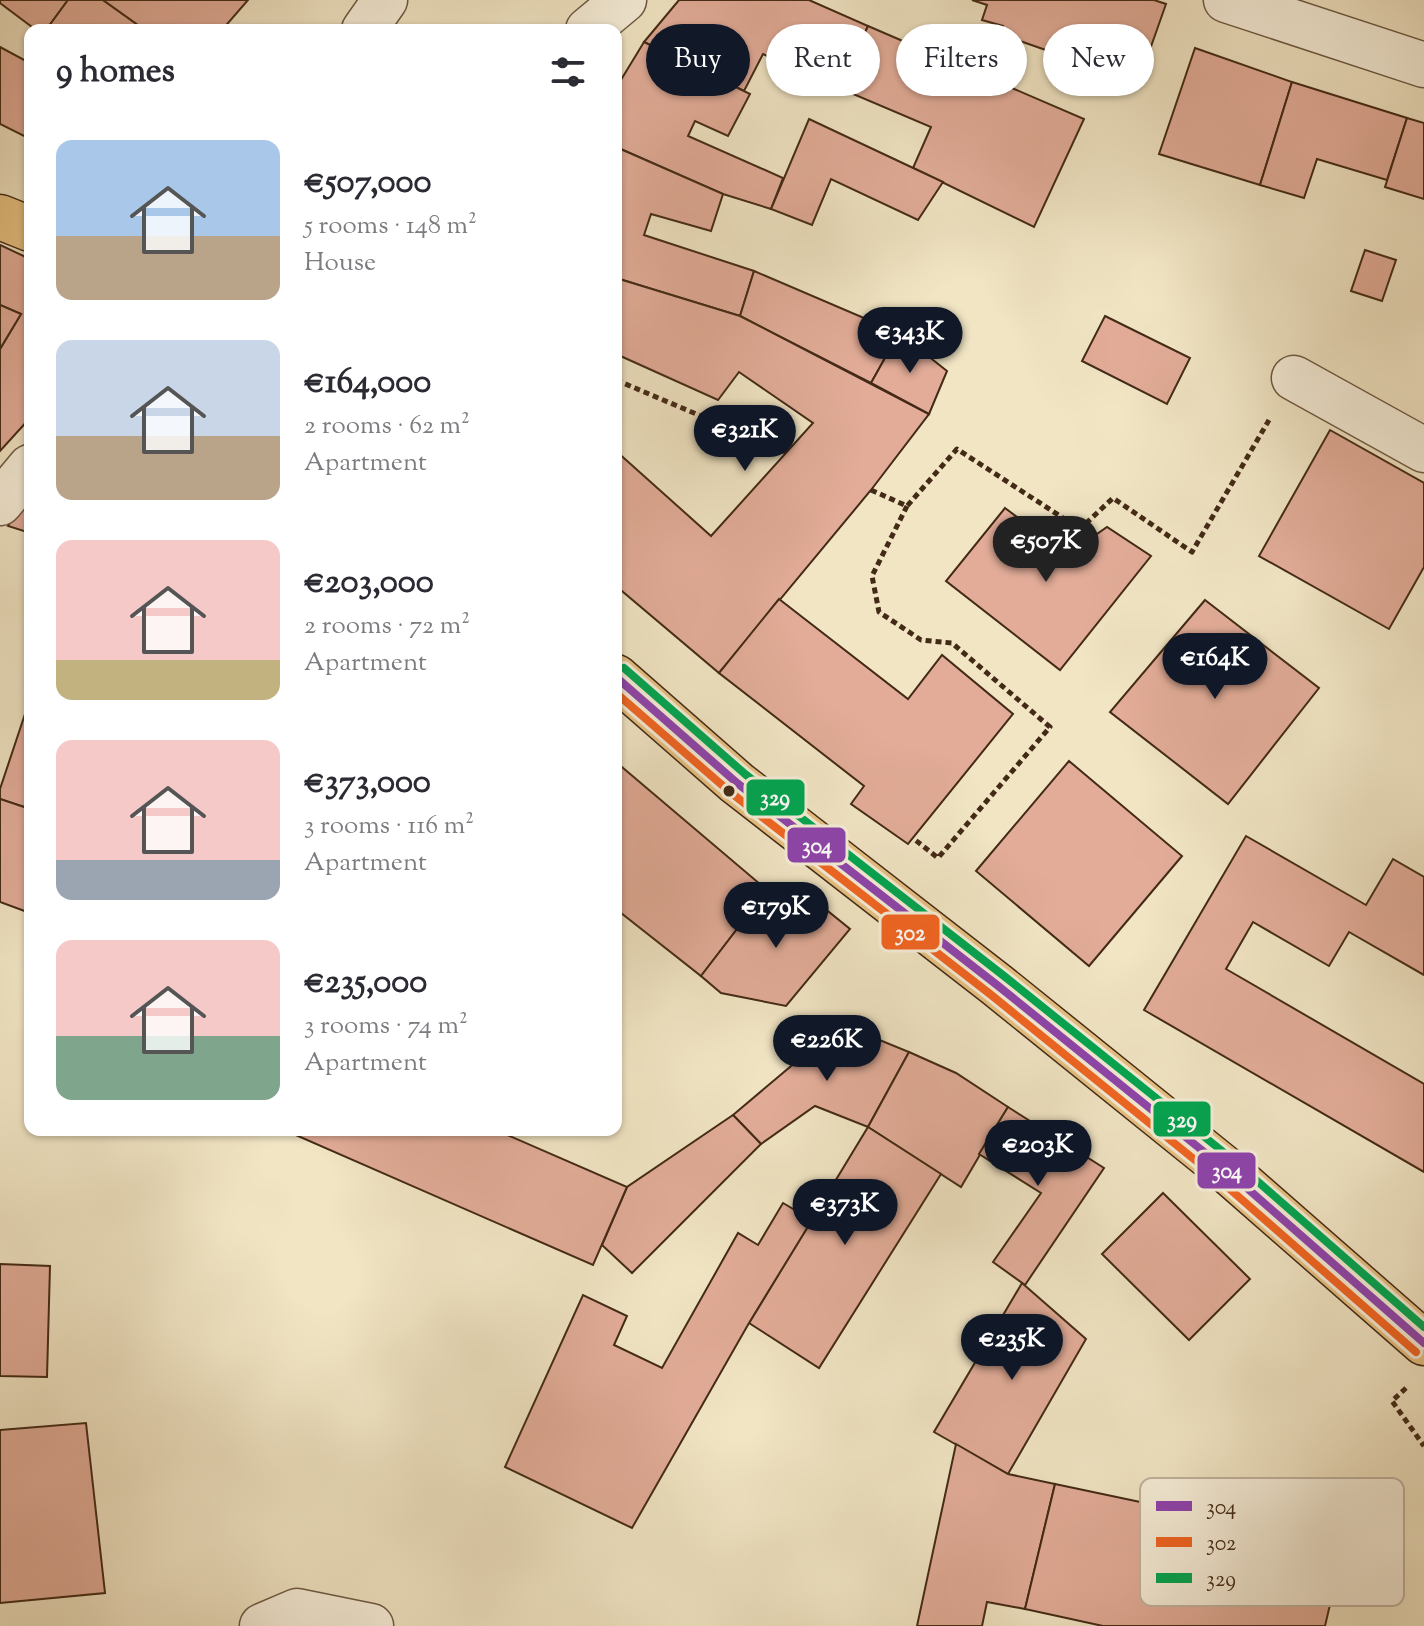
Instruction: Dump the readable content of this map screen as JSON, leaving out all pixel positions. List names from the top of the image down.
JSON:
{
  "lines": ["transit line 329", "transit line 304", "transit line 302"],
  "legend": ["304", "302", "329"],
  "page": {
    "chip": [
      "Buy",
      "Rent",
      "Filters",
      "New"
    ],
    "heading": "9 homes",
    "list": [
      {
        "name": "€507,000",
        "note": "5 rooms · 148 m² · House"
      },
      {
        "name": "€164,000",
        "note": "2 rooms · 62 m² · Apartment"
      },
      {
        "name": "€203,000",
        "note": "2 rooms · 72 m² · Apartment"
      },
      {
        "name": "€373,000",
        "note": "3 rooms · 116 m² · Apartment"
      },
      {
        "name": "€235,000",
        "note": "3 rooms · 74 m² · Apartment"
      }
    ],
    "price": [
      "€343K",
      "€321K",
      "€507K",
      "€164K",
      "€179K",
      "€226K",
      "€203K",
      "€373K",
      "€235K"
    ]
  }
}
